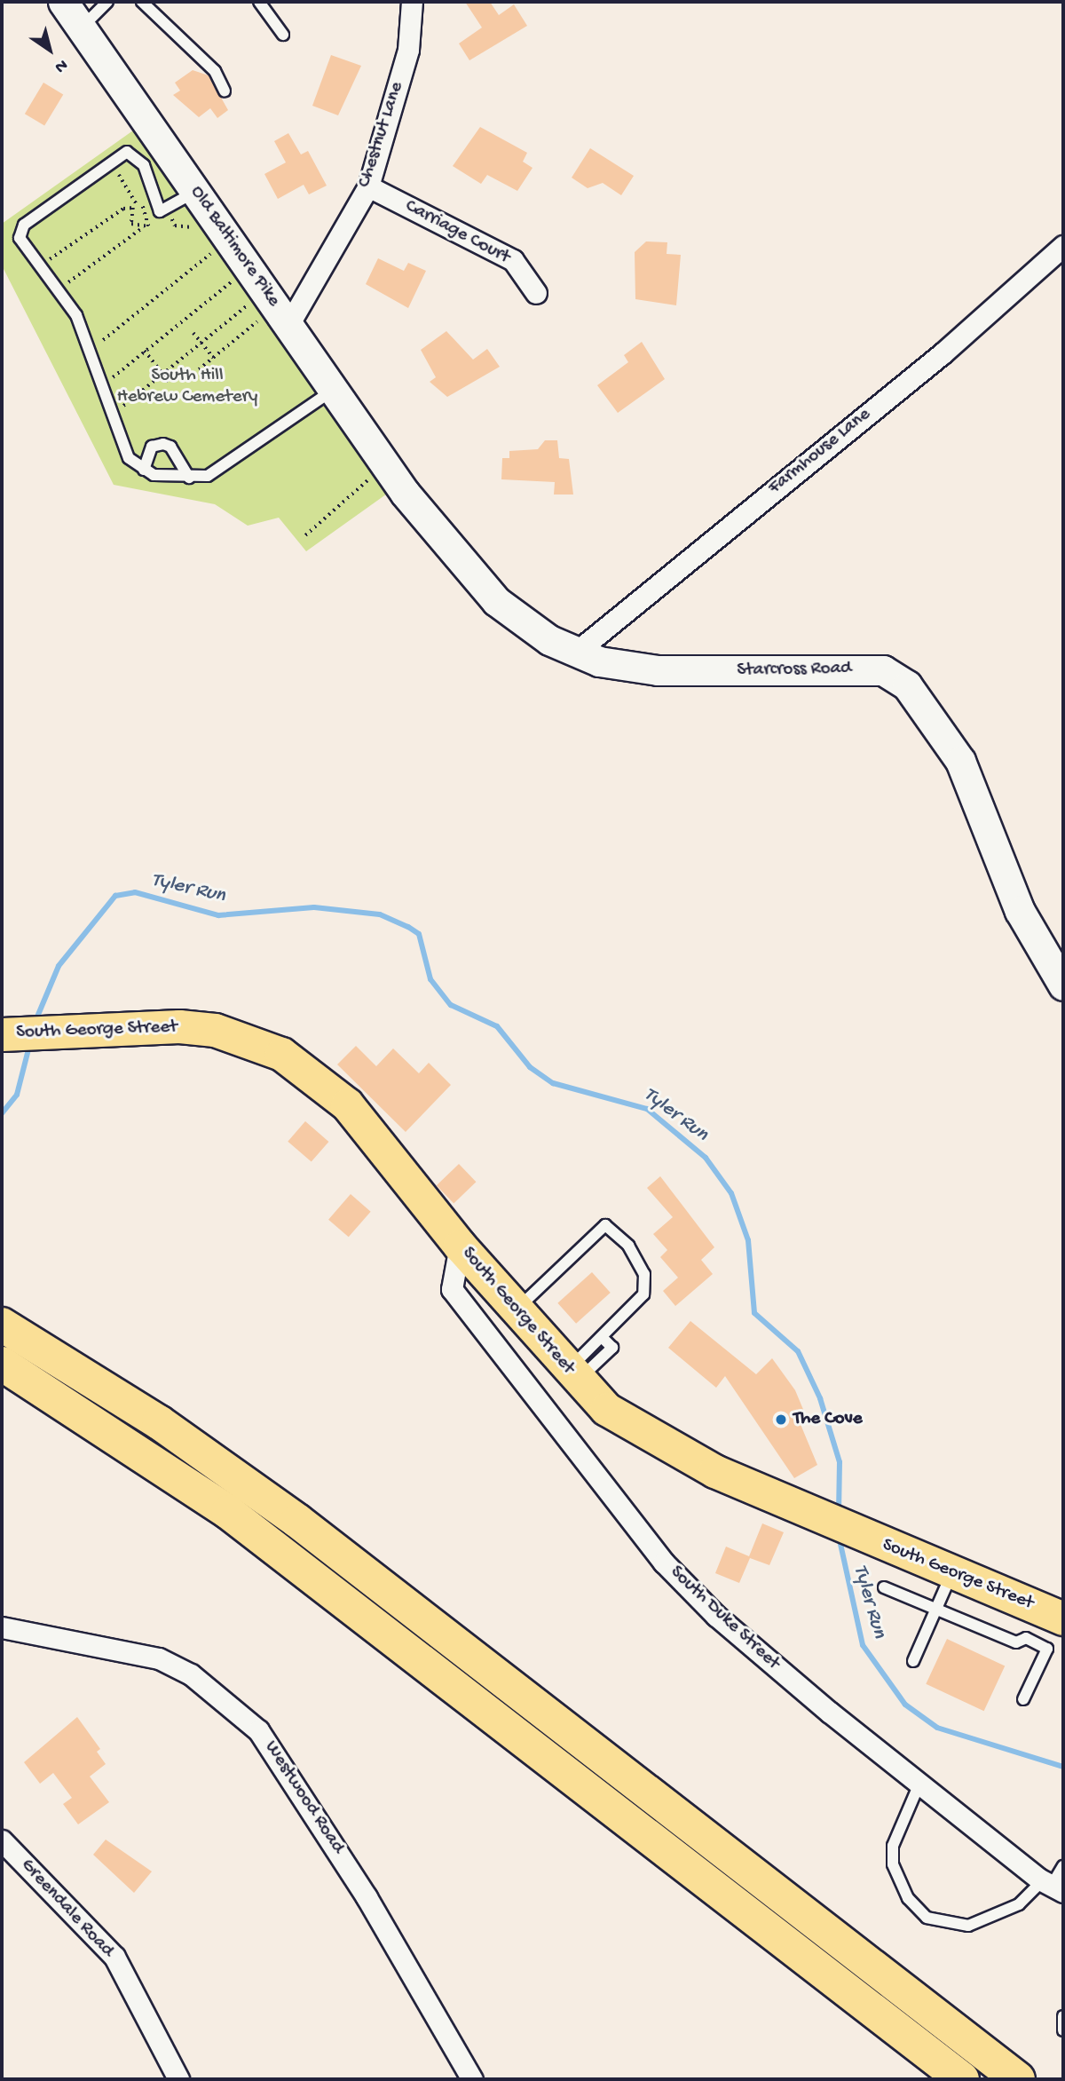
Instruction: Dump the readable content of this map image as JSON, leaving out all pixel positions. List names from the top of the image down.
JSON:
{
  "streets": {
    "main road": ["South George Street"],
    "street": [
      "Chestnut Lane",
      "Carriage Court",
      "Old Baltimore Pike",
      "Farmhouse Lane",
      "Starcross Road",
      "South Duke Street",
      "Westwood Road",
      "Greendale Road"
    ]
  },
  "crossings": [
    ["Chestnut Lane", "Carriage Court"],
    ["Chestnut Lane", "Old Baltimore Pike"],
    ["Old Baltimore Pike", "Starcross Road"],
    ["Farmhouse Lane", "Starcross Road"],
    ["South George Street", "South Duke Street"]
  ],
  "water": ["Tyler Run"],
  "parks": ["South Hill Hebrew Cemetery"],
  "places": ["The Cove"],
  "north": "bottom right"
}
